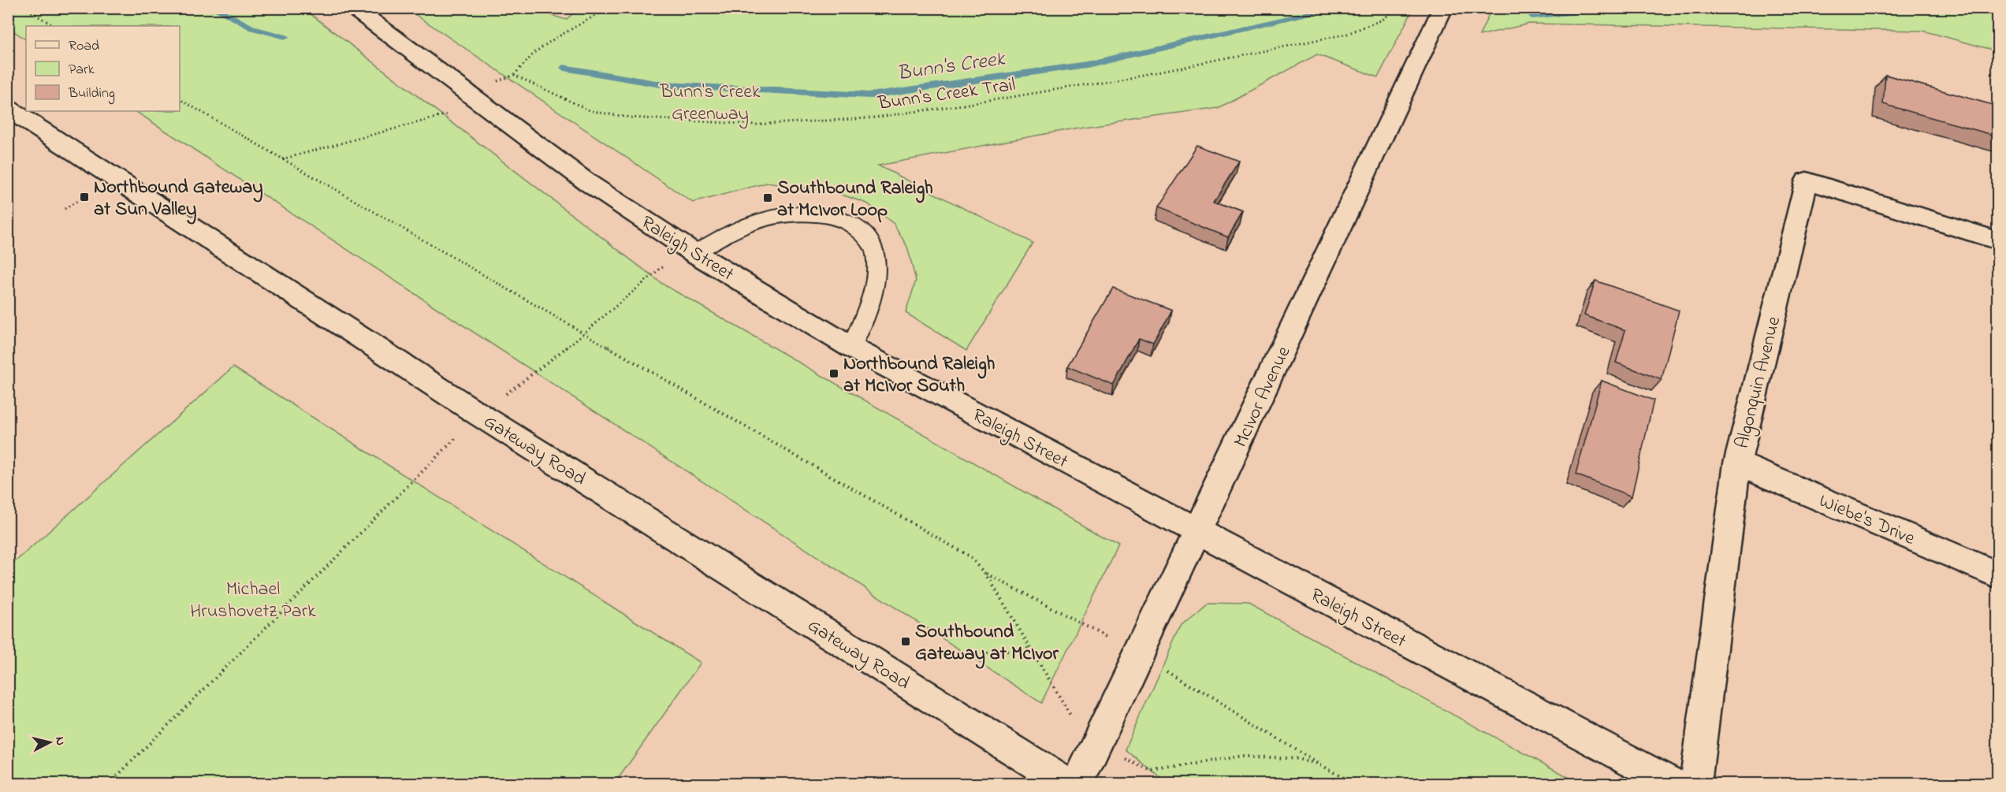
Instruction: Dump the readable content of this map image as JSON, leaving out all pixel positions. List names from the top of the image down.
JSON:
{
  "streets": {
    "street": [
      "Raleigh Street",
      "Algonquin Avenue",
      "McIvor Avenue",
      "Gateway Road",
      "Wiebe's Drive"
    ],
    "path": ["Bunn's Creek Trail"]
  },
  "crossings": [
    ["Raleigh Street", "McIvor Avenue"],
    ["Algonquin Avenue", "Wiebe's Drive"]
  ],
  "water": ["Bunn's Creek"],
  "parks": ["Bunn's Creek Greenway", "Michael Hrushovetz Park"],
  "places": {
    "transit": [
      "Northbound Gateway at Sun Valley",
      "Southbound Raleigh at McIvor Loop",
      "Northbound Raleigh at McIvor South",
      "Southbound Gateway at McIvor"
    ]
  },
  "legend": ["Road", "Park", "Building"],
  "north": "right"
}
